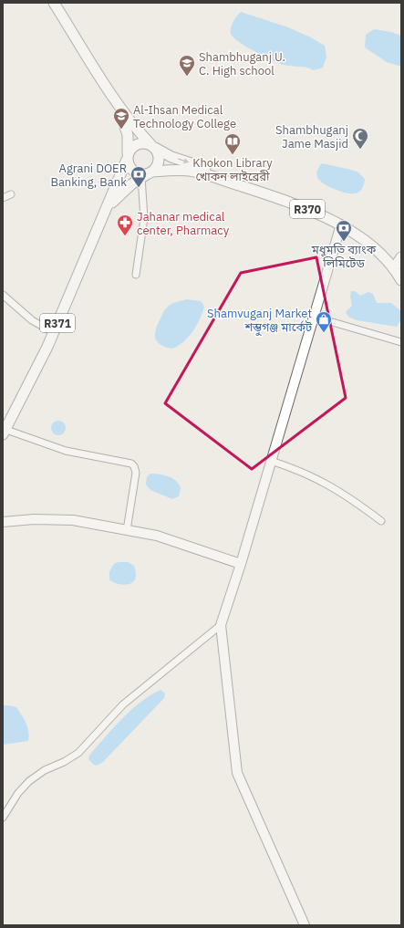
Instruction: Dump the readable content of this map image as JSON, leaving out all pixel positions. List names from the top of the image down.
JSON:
{
  "streets": {
    "main road": ["R370", "R371"]
  },
  "crossings": [
    ["R370", "R371"]
  ],
  "places": {
    "school or university": ["Shambhuganj U. C. High school", "Al-Ihsan Medical Technology College"],
    "mosque": ["Shambhuganj Jame Masjid"],
    "library": ["Khokon Library খোকন লাইব্রেরী"],
    "bank": ["Agrani DOER Banking, Bank", "মধুমতি ব্যাংক লিমিটেড"],
    "pharmacy": ["Jahanar medical center, Pharmacy"],
    "shop": ["Shamvuganj Market শম্ভুগঞ্জ মার্কেট"]
  }
}
